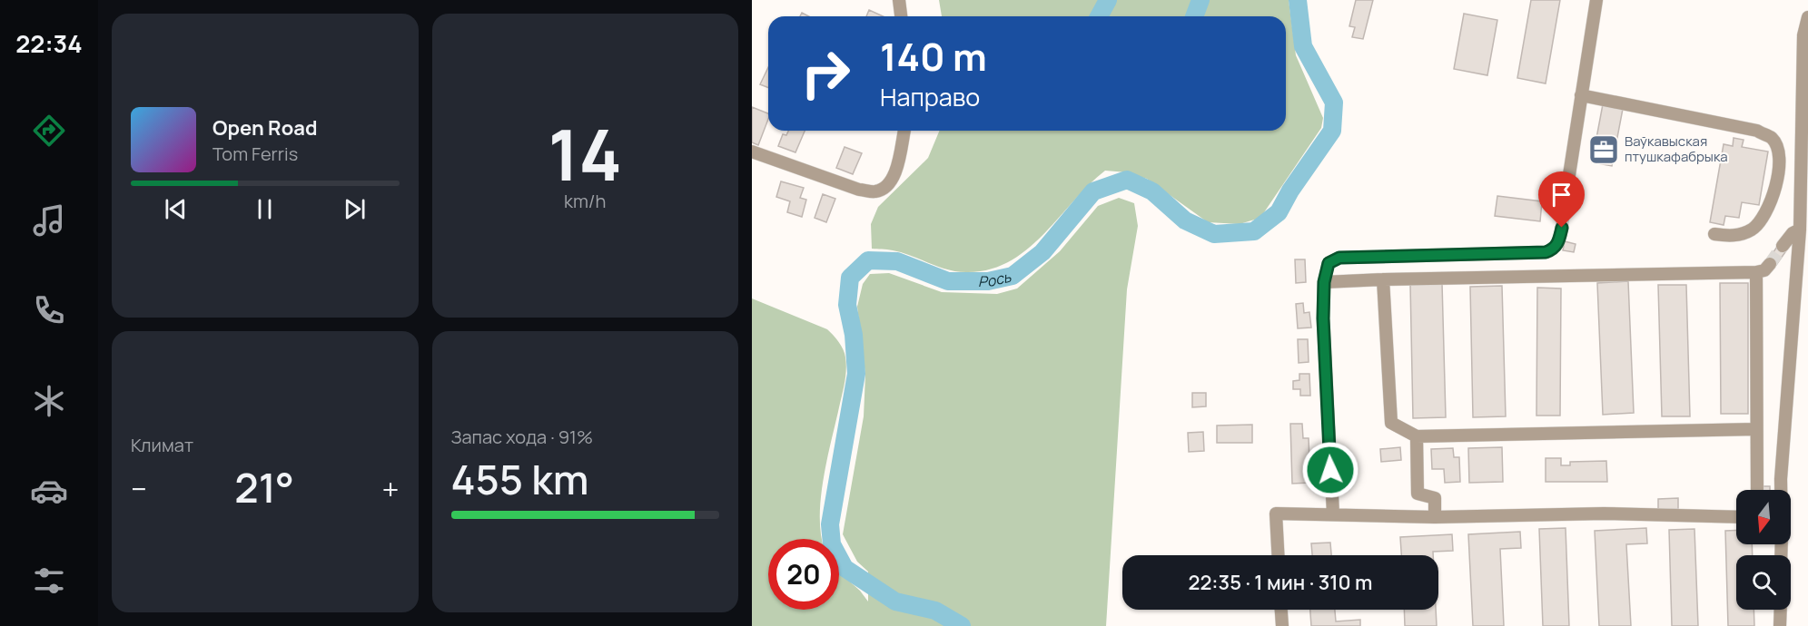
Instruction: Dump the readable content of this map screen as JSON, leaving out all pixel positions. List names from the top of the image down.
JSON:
{
  "water": ["Рось"],
  "places": {
    "office": ["Ваўкавыская птушкафабрыка"]
  },
  "north": "bottom",
  "page": {
    "tabs": "22:34",
    "tile": [
      ["14", "km/h"],
      "Климат",
      ["Запас хода · 91%", "455 km"]
    ],
    "turn": ["140 m", "Направо"],
    "song": ["Open Road", "Tom Ferris"],
    "heat": ["−", "21°", "+"],
    "limit": "20",
    "trip": "22:35 · 1 мин · 310 m"
  }
}
